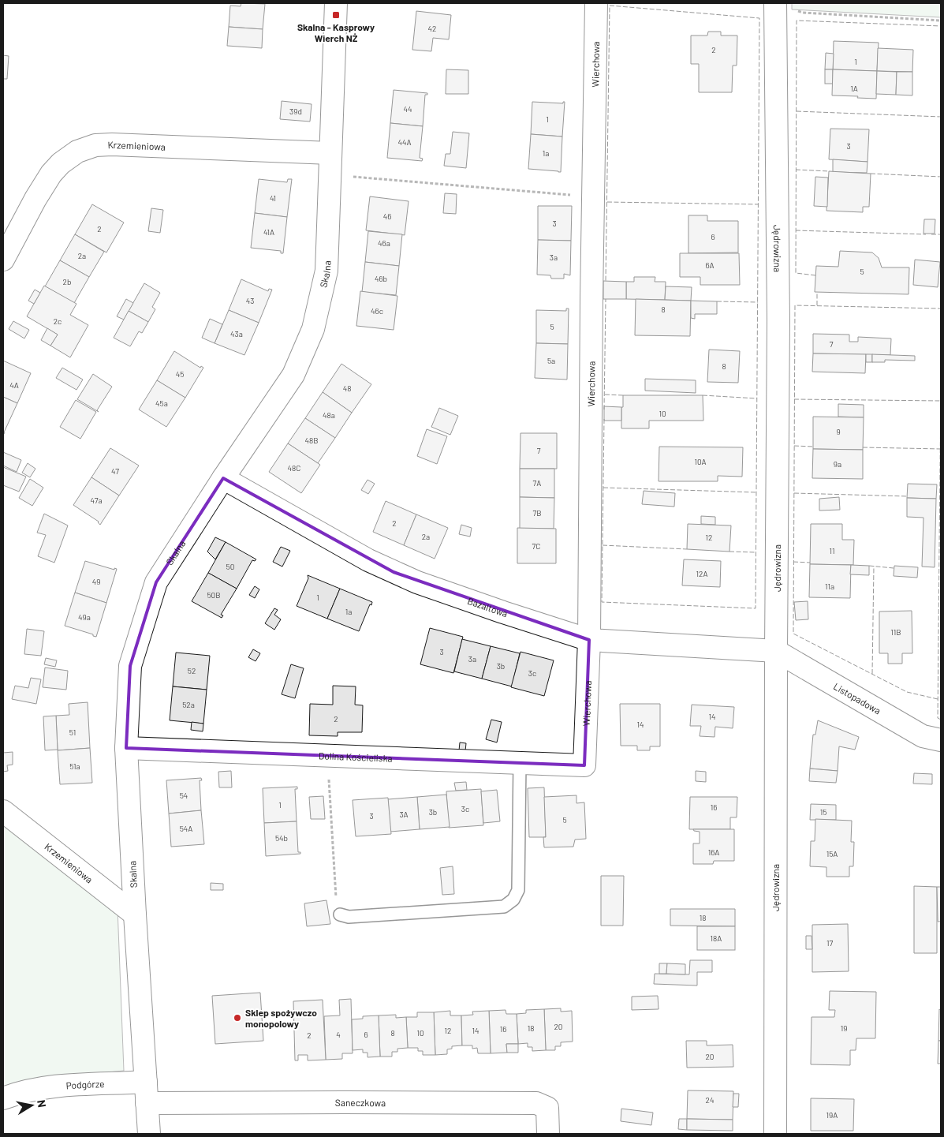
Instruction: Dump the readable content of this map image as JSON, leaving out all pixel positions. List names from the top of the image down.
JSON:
{
  "streets": {
    "street": [
      "Wierchowa",
      "Krzemieniowa",
      "Jędrowizna",
      "Skalna",
      "Bazaltowa",
      "Listopadowa",
      "Dolina Kościeliska",
      "Podgórze",
      "Saneczkowa"
    ]
  },
  "crossings": [
    ["Wierchowa", "Bazaltowa"],
    ["Wierchowa", "Dolina Kościeliska"],
    ["Krzemieniowa", "Skalna"],
    ["Jędrowizna", "Bazaltowa"],
    ["Jędrowizna", "Listopadowa"],
    ["Skalna", "Bazaltowa"],
    ["Skalna", "Dolina Kościeliska"],
    ["Skalna", "Podgórze"],
    ["Skalna", "Saneczkowa"],
    ["Bazaltowa", "Listopadowa"]
  ],
  "places": {
    "transit": ["Skalna - Kasprowy Wierch NŻ"],
    "other": ["Sklep spożywczo monopolowy"]
  },
  "house_numbers": [
    "42",
    "2",
    "1",
    "1A",
    "44",
    "39d",
    "1",
    "44A",
    "3",
    "1a",
    "41",
    "46",
    "3",
    "2",
    "41A",
    "6",
    "46a",
    "2a",
    "3a",
    "6A",
    "5",
    "46b",
    "2b",
    "43",
    "8",
    "46c",
    "2c",
    "5",
    "43a",
    "7",
    "5a",
    "8",
    "45",
    "4A",
    "48",
    "45a",
    "10",
    "48a",
    "9",
    "48B",
    "7",
    "10A",
    "9a",
    "48C",
    "47",
    "7A",
    "47a",
    "7B",
    "2",
    "2a",
    "12",
    "7C",
    "11",
    "50",
    "12A",
    "49",
    "11a",
    "50B",
    "1",
    "1a",
    "49a",
    "11B",
    "3",
    "3a",
    "3b",
    "52",
    "3c",
    "52a",
    "14",
    "2",
    "14",
    "51",
    "51a",
    "54",
    "1",
    "16",
    "3c",
    "3b",
    "15",
    "3A",
    "3",
    "5",
    "54A",
    "54b",
    "16A",
    "15A",
    "18",
    "18A",
    "17",
    "20",
    "18",
    "19",
    "16",
    "12",
    "14",
    "8",
    "10",
    "4",
    "6",
    "2",
    "20",
    "24",
    "19A"
  ],
  "north": "right"
}
